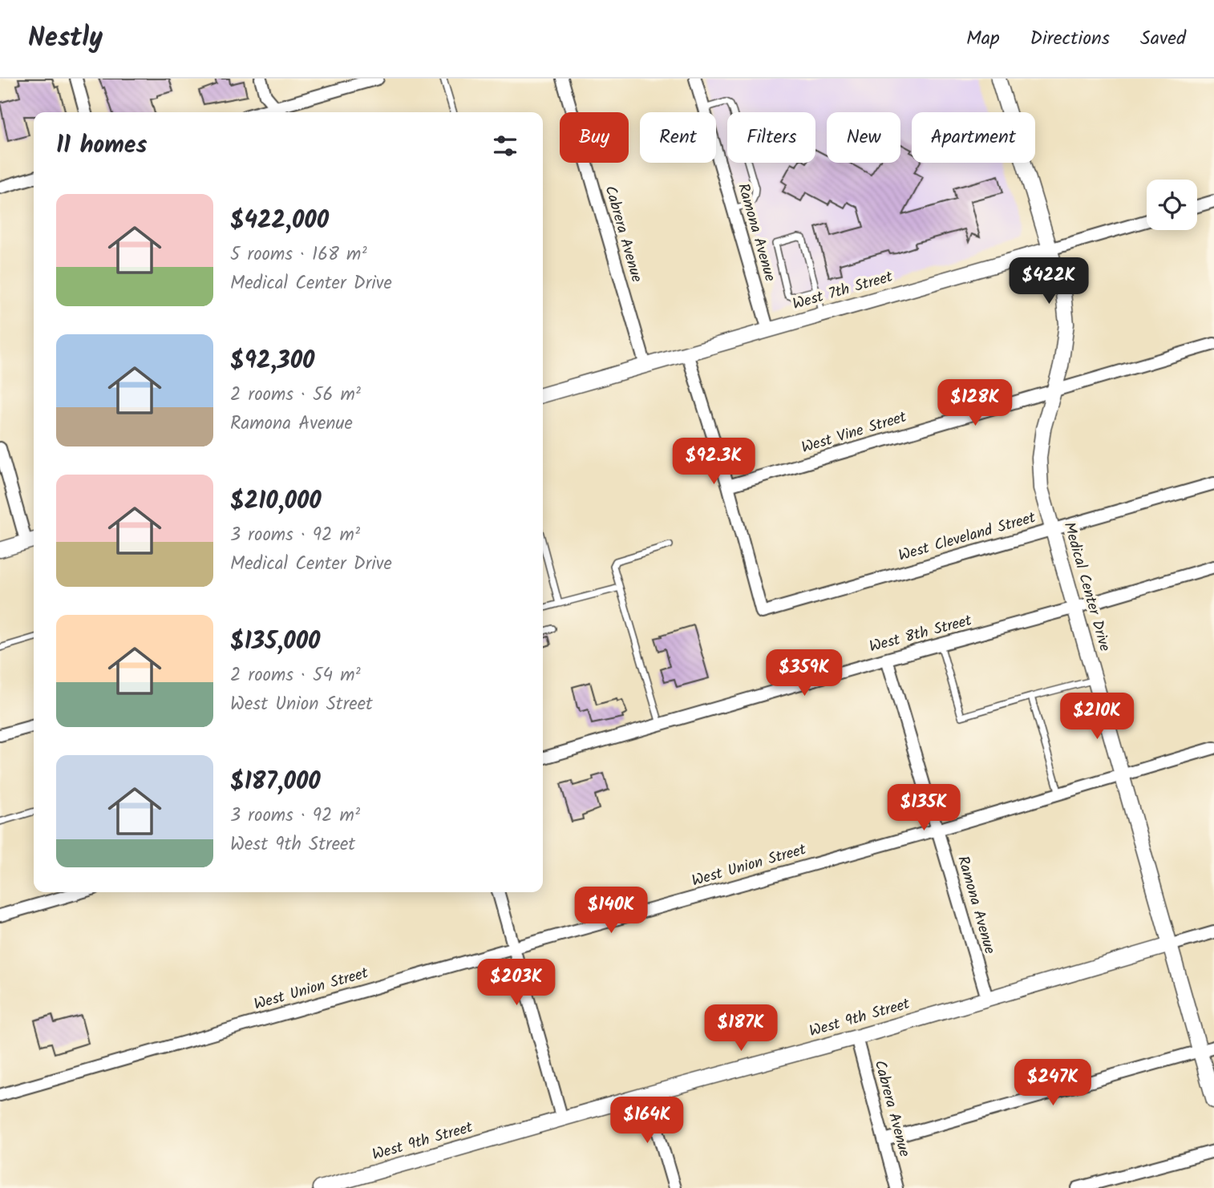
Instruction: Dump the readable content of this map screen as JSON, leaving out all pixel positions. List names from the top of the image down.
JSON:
{
  "streets": {
    "street": [
      "Ramona Avenue",
      "Cabrera Avenue",
      "West 7th Street",
      "West Vine Street",
      "West Cleveland Street",
      "Medical Center Drive",
      "West 8th Street",
      "West Union Street",
      "West 9th Street"
    ]
  },
  "crossings": [
    ["Ramona Avenue", "West 7th Street"],
    ["Ramona Avenue", "West 8th Street"],
    ["Ramona Avenue", "West Union Street"],
    ["Ramona Avenue", "West 9th Street"],
    ["Cabrera Avenue", "West 7th Street"],
    ["Cabrera Avenue", "West 9th Street"],
    ["West 7th Street", "Medical Center Drive"],
    ["West Vine Street", "West Cleveland Street"],
    ["West Vine Street", "Medical Center Drive"],
    ["West Cleveland Street", "Medical Center Drive"],
    ["Medical Center Drive", "West 8th Street"],
    ["Medical Center Drive", "West Union Street"],
    ["Medical Center Drive", "West 9th Street"]
  ],
  "page": {
    "header": "Nestly",
    "nav": ["Map", "Directions", "Saved"],
    "chip": [
      "Buy",
      "Rent",
      "Filters",
      "New",
      "Apartment"
    ],
    "heading": "11 homes",
    "list": [
      {
        "name": "$422,000",
        "note": "5 rooms · 168 m² · Medical Center Drive"
      },
      {
        "name": "$92,300",
        "note": "2 rooms · 56 m² · Ramona Avenue"
      },
      {
        "name": "$210,000",
        "note": "3 rooms · 92 m² · Medical Center Drive"
      },
      {
        "name": "$135,000",
        "note": "2 rooms · 54 m² · West Union Street"
      },
      {
        "name": "$187,000",
        "note": "3 rooms · 92 m² · West 9th Street"
      }
    ],
    "price": [
      "$422K",
      "$128K",
      "$92.3K",
      "$359K",
      "$210K",
      "$135K",
      "$140K",
      "$203K",
      "$187K",
      "$247K",
      "$164K"
    ]
  }
}
